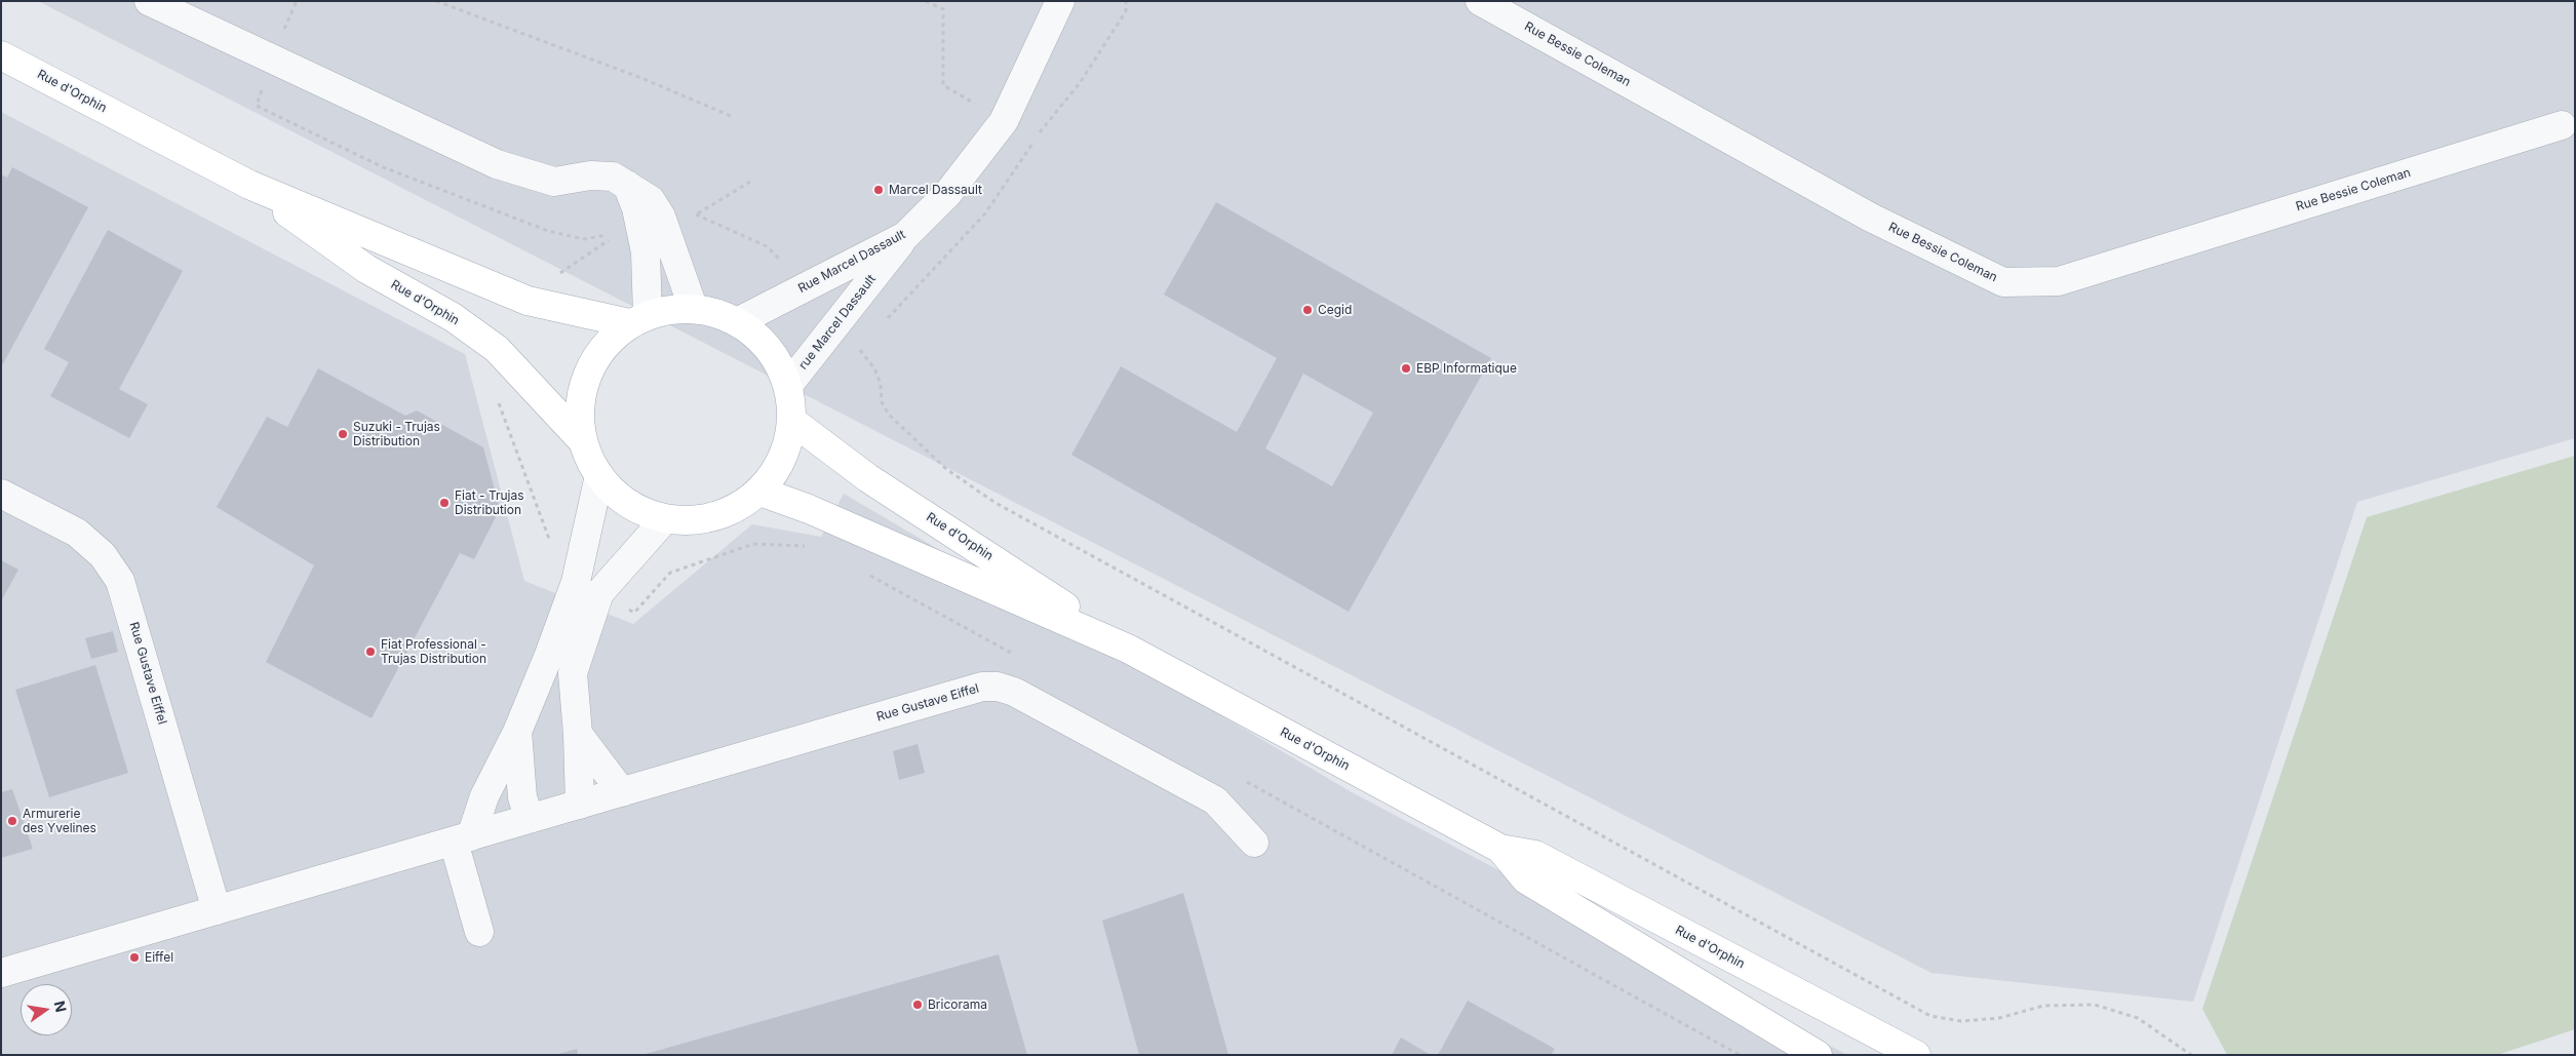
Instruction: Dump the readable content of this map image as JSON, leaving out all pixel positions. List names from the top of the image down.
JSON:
{
  "streets": {
    "main road": ["Rue d'Orphin"],
    "street": [
      "Rue Bessie Coleman",
      "Rue Marcel Dassault",
      "rue Marcel Dassault",
      "Rue Gustave Eiffel"
    ]
  },
  "crossings": [
    ["Rue Marcel Dassault", "rue Marcel Dassault"]
  ],
  "places": [
    "Marcel Dassault",
    "Cegid",
    "EBP Informatique",
    "Suzuki - Trujas Distribution",
    "Fiat - Trujas Distribution",
    "Fiat Professional - Trujas Distribution",
    "Armurerie des Yvelines",
    "Eiffel",
    "Bricorama"
  ],
  "north": "right"
}
